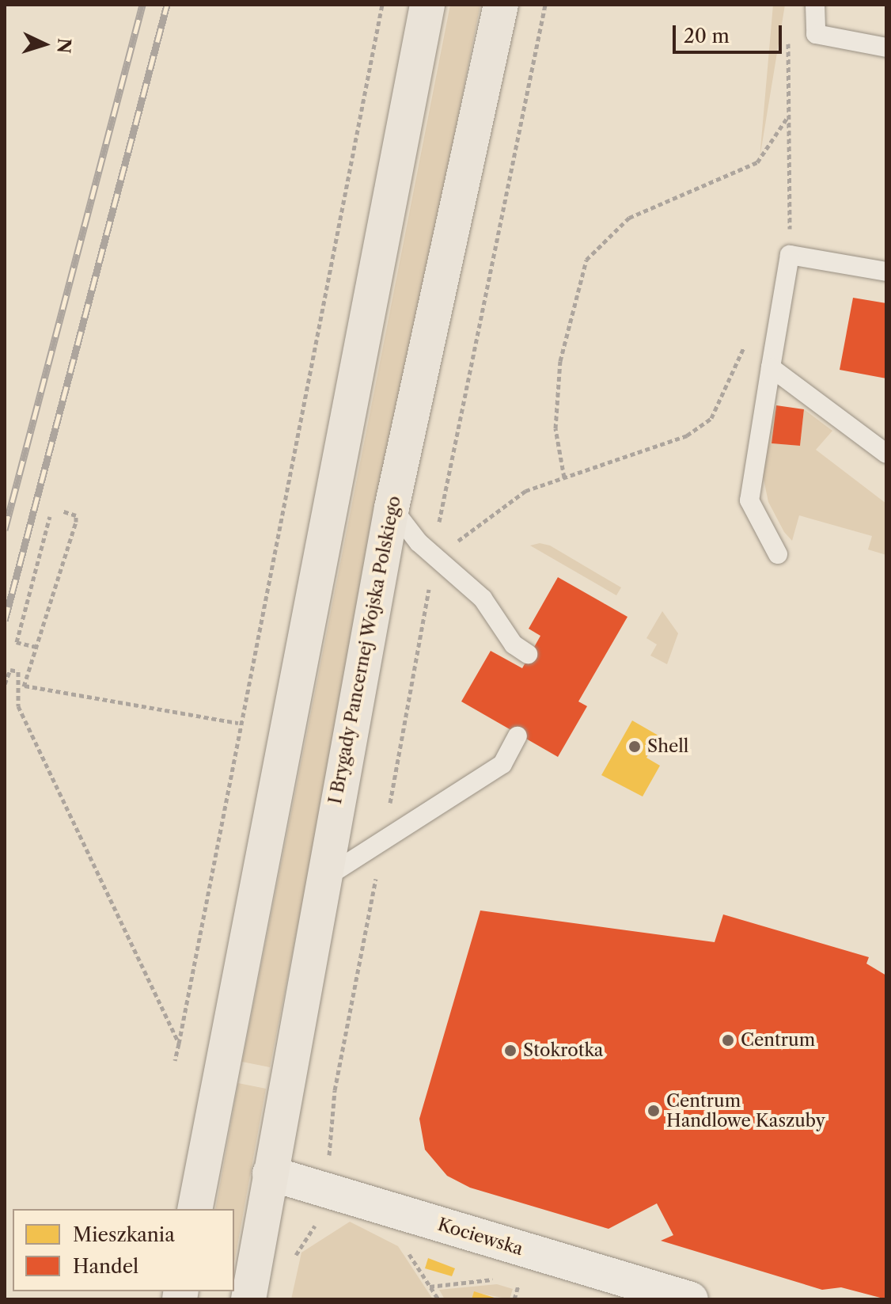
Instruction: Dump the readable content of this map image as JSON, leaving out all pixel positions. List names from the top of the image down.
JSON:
{
  "streets": {
    "main road": ["I Brygady Pancernej Wojska Polskiego"],
    "street": ["Kociewska"]
  },
  "crossings": [
    ["I Brygady Pancernej Wojska Polskiego", "Kociewska"]
  ],
  "places": [
    "Shell",
    "Centrum",
    "Stokrotka",
    "Centrum Handlowe Kaszuby"
  ],
  "legend": ["Mieszkania", "Handel"],
  "scale_bar": "20 m",
  "north": "right"
}
